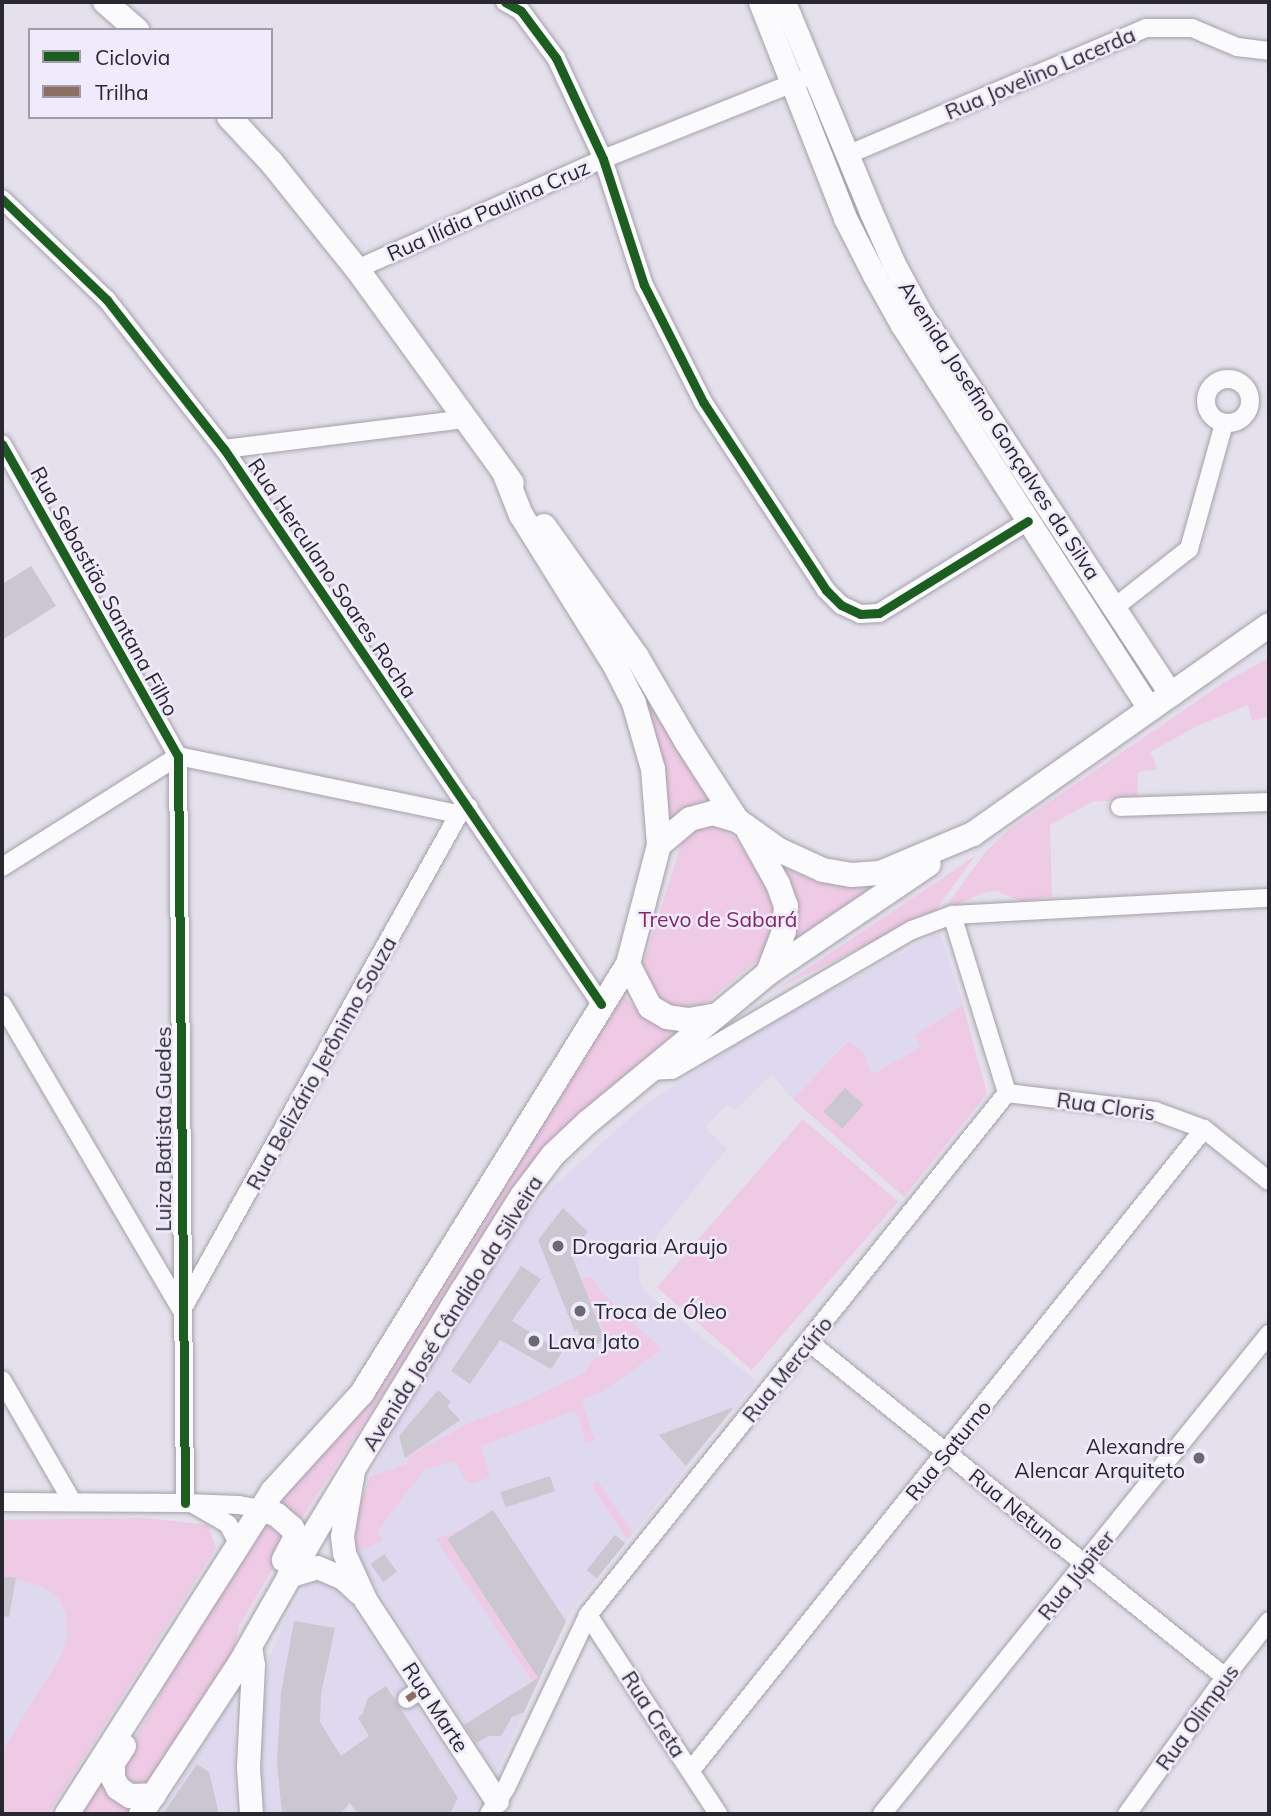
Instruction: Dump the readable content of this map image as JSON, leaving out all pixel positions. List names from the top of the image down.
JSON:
{
  "streets": {
    "main road": ["Avenida José Cândido da Silveira"],
    "street": [
      "Rua Jovelino Lacerda",
      "Rua Ilídia Paulina Cruz",
      "Avenida Josefino Gonçalves da Silva",
      "Rua Herculano Soares Rocha",
      "Rua Sebastião Santana Filho",
      "Rua Belizário Jerônimo Souza",
      "Rua Cloris",
      "Luiza Batista Guedes",
      "Rua Mercúrio",
      "Rua Saturno",
      "Rua Netuno",
      "Rua Júpiter",
      "Rua Marte",
      "Rua Creta",
      "Rua Olimpus"
    ]
  },
  "crossings": [
    ["Rua Jovelino Lacerda", "Avenida Josefino Gonçalves da Silva"],
    ["Rua Ilídia Paulina Cruz", "Avenida Josefino Gonçalves da Silva"],
    ["Rua Herculano Soares Rocha", "Rua Belizário Jerônimo Souza"],
    ["Rua Herculano Soares Rocha", "Avenida José Cândido da Silveira"],
    ["Rua Sebastião Santana Filho", "Luiza Batista Guedes"],
    ["Rua Belizário Jerônimo Souza", "Luiza Batista Guedes"],
    ["Rua Cloris", "Rua Mercúrio"],
    ["Rua Cloris", "Rua Saturno"],
    ["Avenida José Cândido da Silveira", "Rua Marte"],
    ["Rua Mercúrio", "Rua Netuno"],
    ["Rua Mercúrio", "Rua Marte"],
    ["Rua Mercúrio", "Rua Creta"],
    ["Rua Saturno", "Rua Netuno"],
    ["Rua Saturno", "Rua Creta"],
    ["Rua Netuno", "Rua Júpiter"],
    ["Rua Netuno", "Rua Olimpus"]
  ],
  "parks": ["Trevo de Sabará"],
  "places": [
    "Drogaria Araujo",
    "Troca de Óleo",
    "Lava Jato",
    "Alexandre Alencar Arquiteto"
  ],
  "legend": ["Ciclovia", "Trilha"]
}
